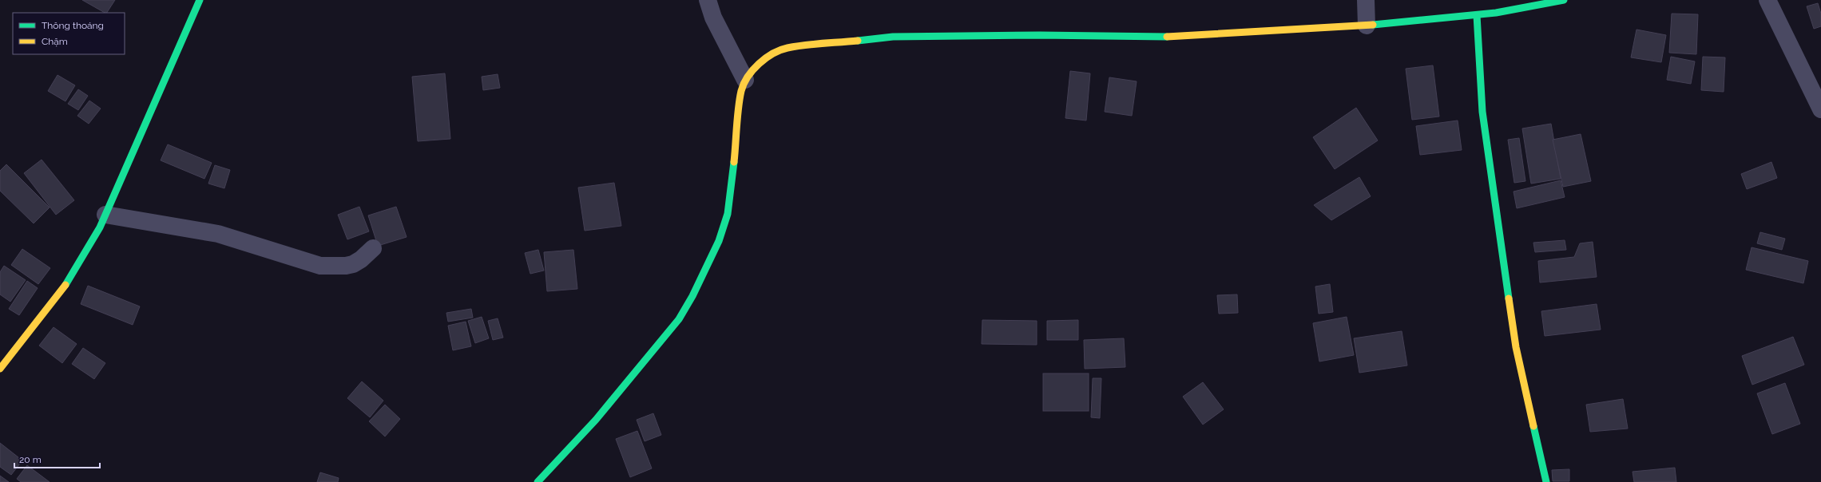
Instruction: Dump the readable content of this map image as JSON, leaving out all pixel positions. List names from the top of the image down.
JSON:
{
  "legend": ["Thông thoáng", "Chậm"],
  "scale_bar": "20 m"
}
